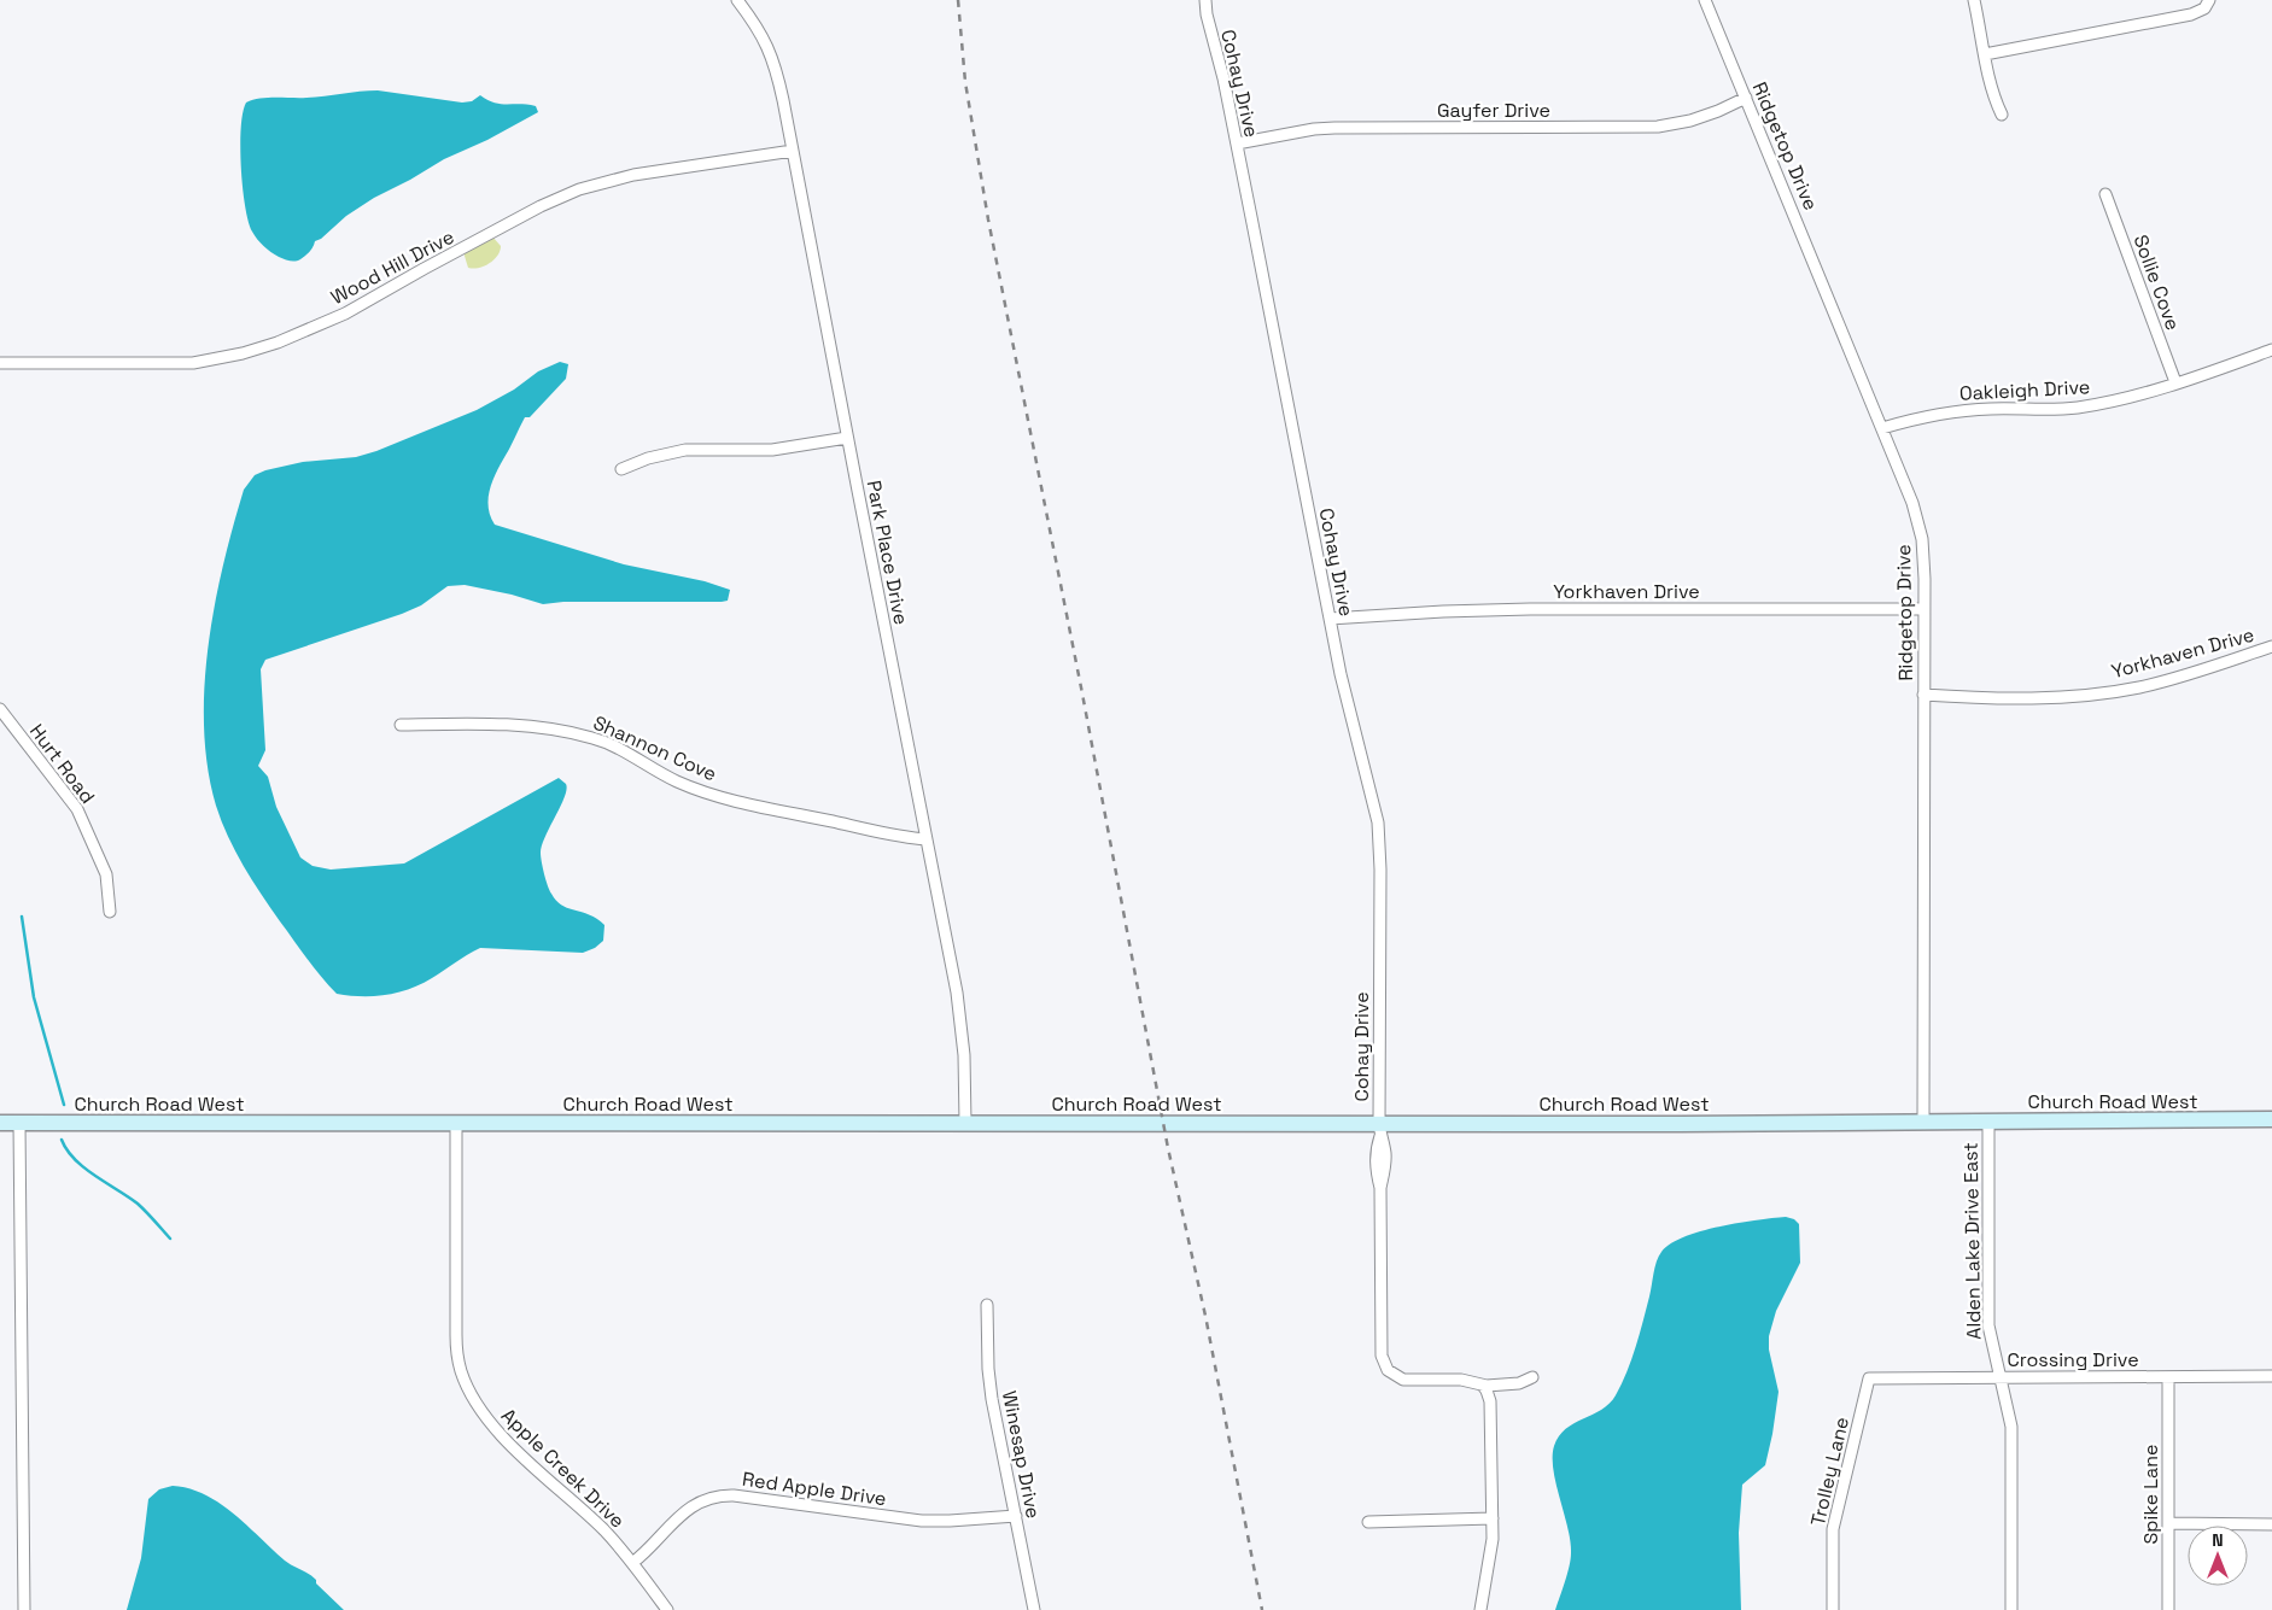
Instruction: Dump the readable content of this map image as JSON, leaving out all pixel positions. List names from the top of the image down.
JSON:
{
  "streets": {
    "street": [
      "Cohay Drive",
      "Gayfer Drive",
      "Ridgetop Drive",
      "Wood Hill Drive",
      "Sollie Cove",
      "Oakleigh Drive",
      "Park Place Drive",
      "Yorkhaven Drive",
      "Shannon Cove",
      "Hurt Road",
      "Church Road West",
      "Alden Lake Drive East",
      "Crossing Drive",
      "Winesap Drive",
      "Apple Creek Drive",
      "Trolley Lane",
      "Red Apple Drive",
      "Spike Lane"
    ]
  },
  "crossings": [
    ["Cohay Drive", "Gayfer Drive"],
    ["Cohay Drive", "Yorkhaven Drive"],
    ["Cohay Drive", "Church Road West"],
    ["Gayfer Drive", "Ridgetop Drive"],
    ["Ridgetop Drive", "Oakleigh Drive"],
    ["Ridgetop Drive", "Yorkhaven Drive"],
    ["Ridgetop Drive", "Church Road West"],
    ["Wood Hill Drive", "Park Place Drive"],
    ["Sollie Cove", "Oakleigh Drive"],
    ["Park Place Drive", "Shannon Cove"],
    ["Park Place Drive", "Church Road West"],
    ["Church Road West", "Alden Lake Drive East"],
    ["Church Road West", "Apple Creek Drive"],
    ["Alden Lake Drive East", "Crossing Drive"],
    ["Crossing Drive", "Trolley Lane"],
    ["Crossing Drive", "Spike Lane"],
    ["Winesap Drive", "Red Apple Drive"],
    ["Apple Creek Drive", "Red Apple Drive"]
  ],
  "north": "top"
}
